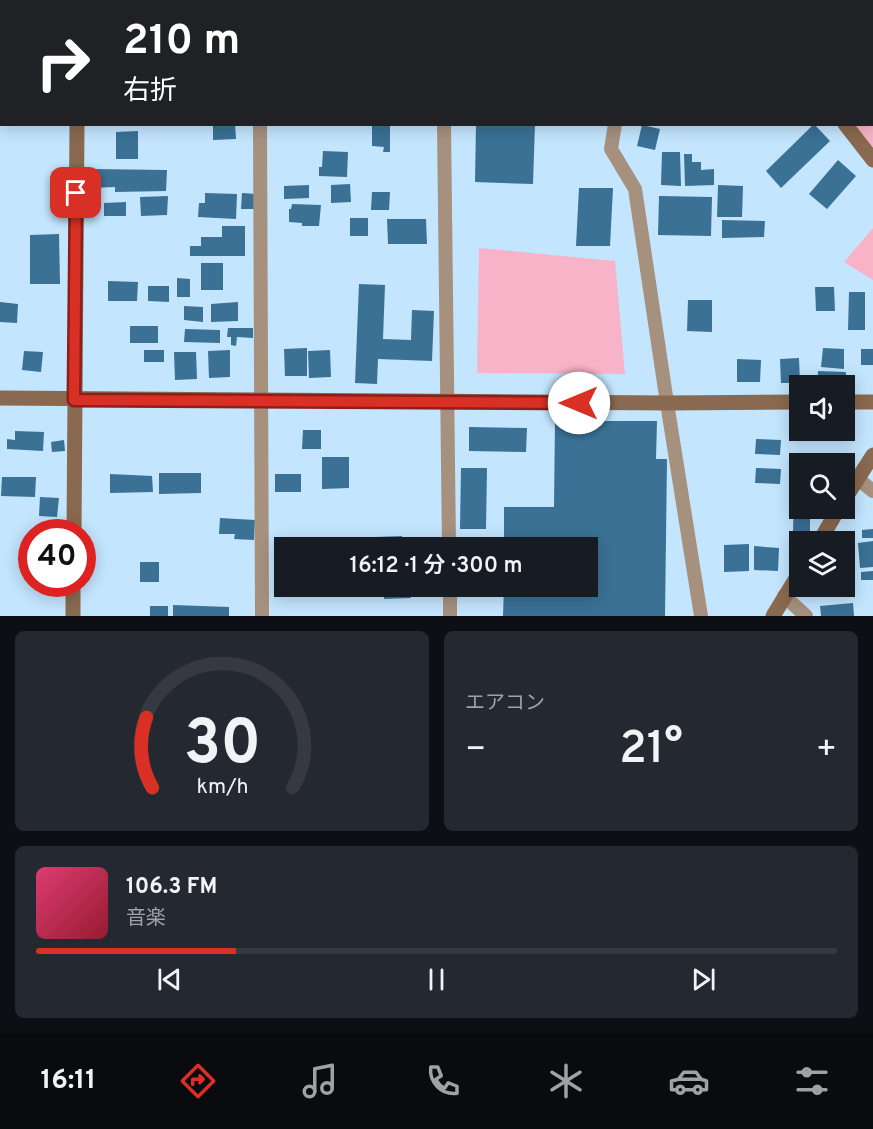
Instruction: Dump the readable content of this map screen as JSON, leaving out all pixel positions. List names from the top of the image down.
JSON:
{
  "page": {
    "turn": ["210 m", "右折"],
    "limit": "40",
    "trip": "16:12 · 1 分 · 300 m",
    "tile": "エアコン",
    "heat": ["−", "21°", "+"],
    "song": ["106.3 FM", "音楽"],
    "tabs": "16:11",
    "gauge": ["30", "km/h"]
  }
}
